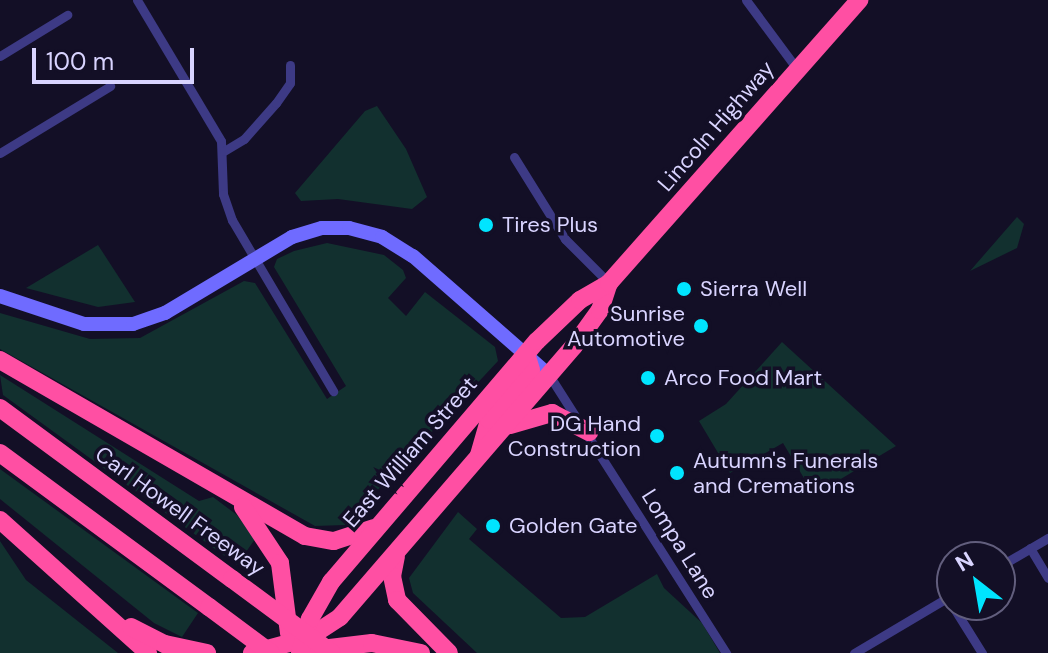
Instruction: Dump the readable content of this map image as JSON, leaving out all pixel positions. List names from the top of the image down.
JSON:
{
  "streets": {
    "highway": ["Lincoln Highway", "East William Street", "Carl Howell Freeway"],
    "street": ["Lompa Lane"]
  },
  "crossings": [
    ["Lincoln Highway", "East William Street"],
    ["Lincoln Highway", "Lompa Lane"]
  ],
  "places": [
    "Tires Plus",
    "Sierra Well",
    "Sunrise Automotive",
    "Arco Food Mart",
    "DG Hand Construction",
    "Autumn's Funerals and Cremations",
    "Golden Gate"
  ],
  "scale_bar": "100 m",
  "north": "top left"
}
